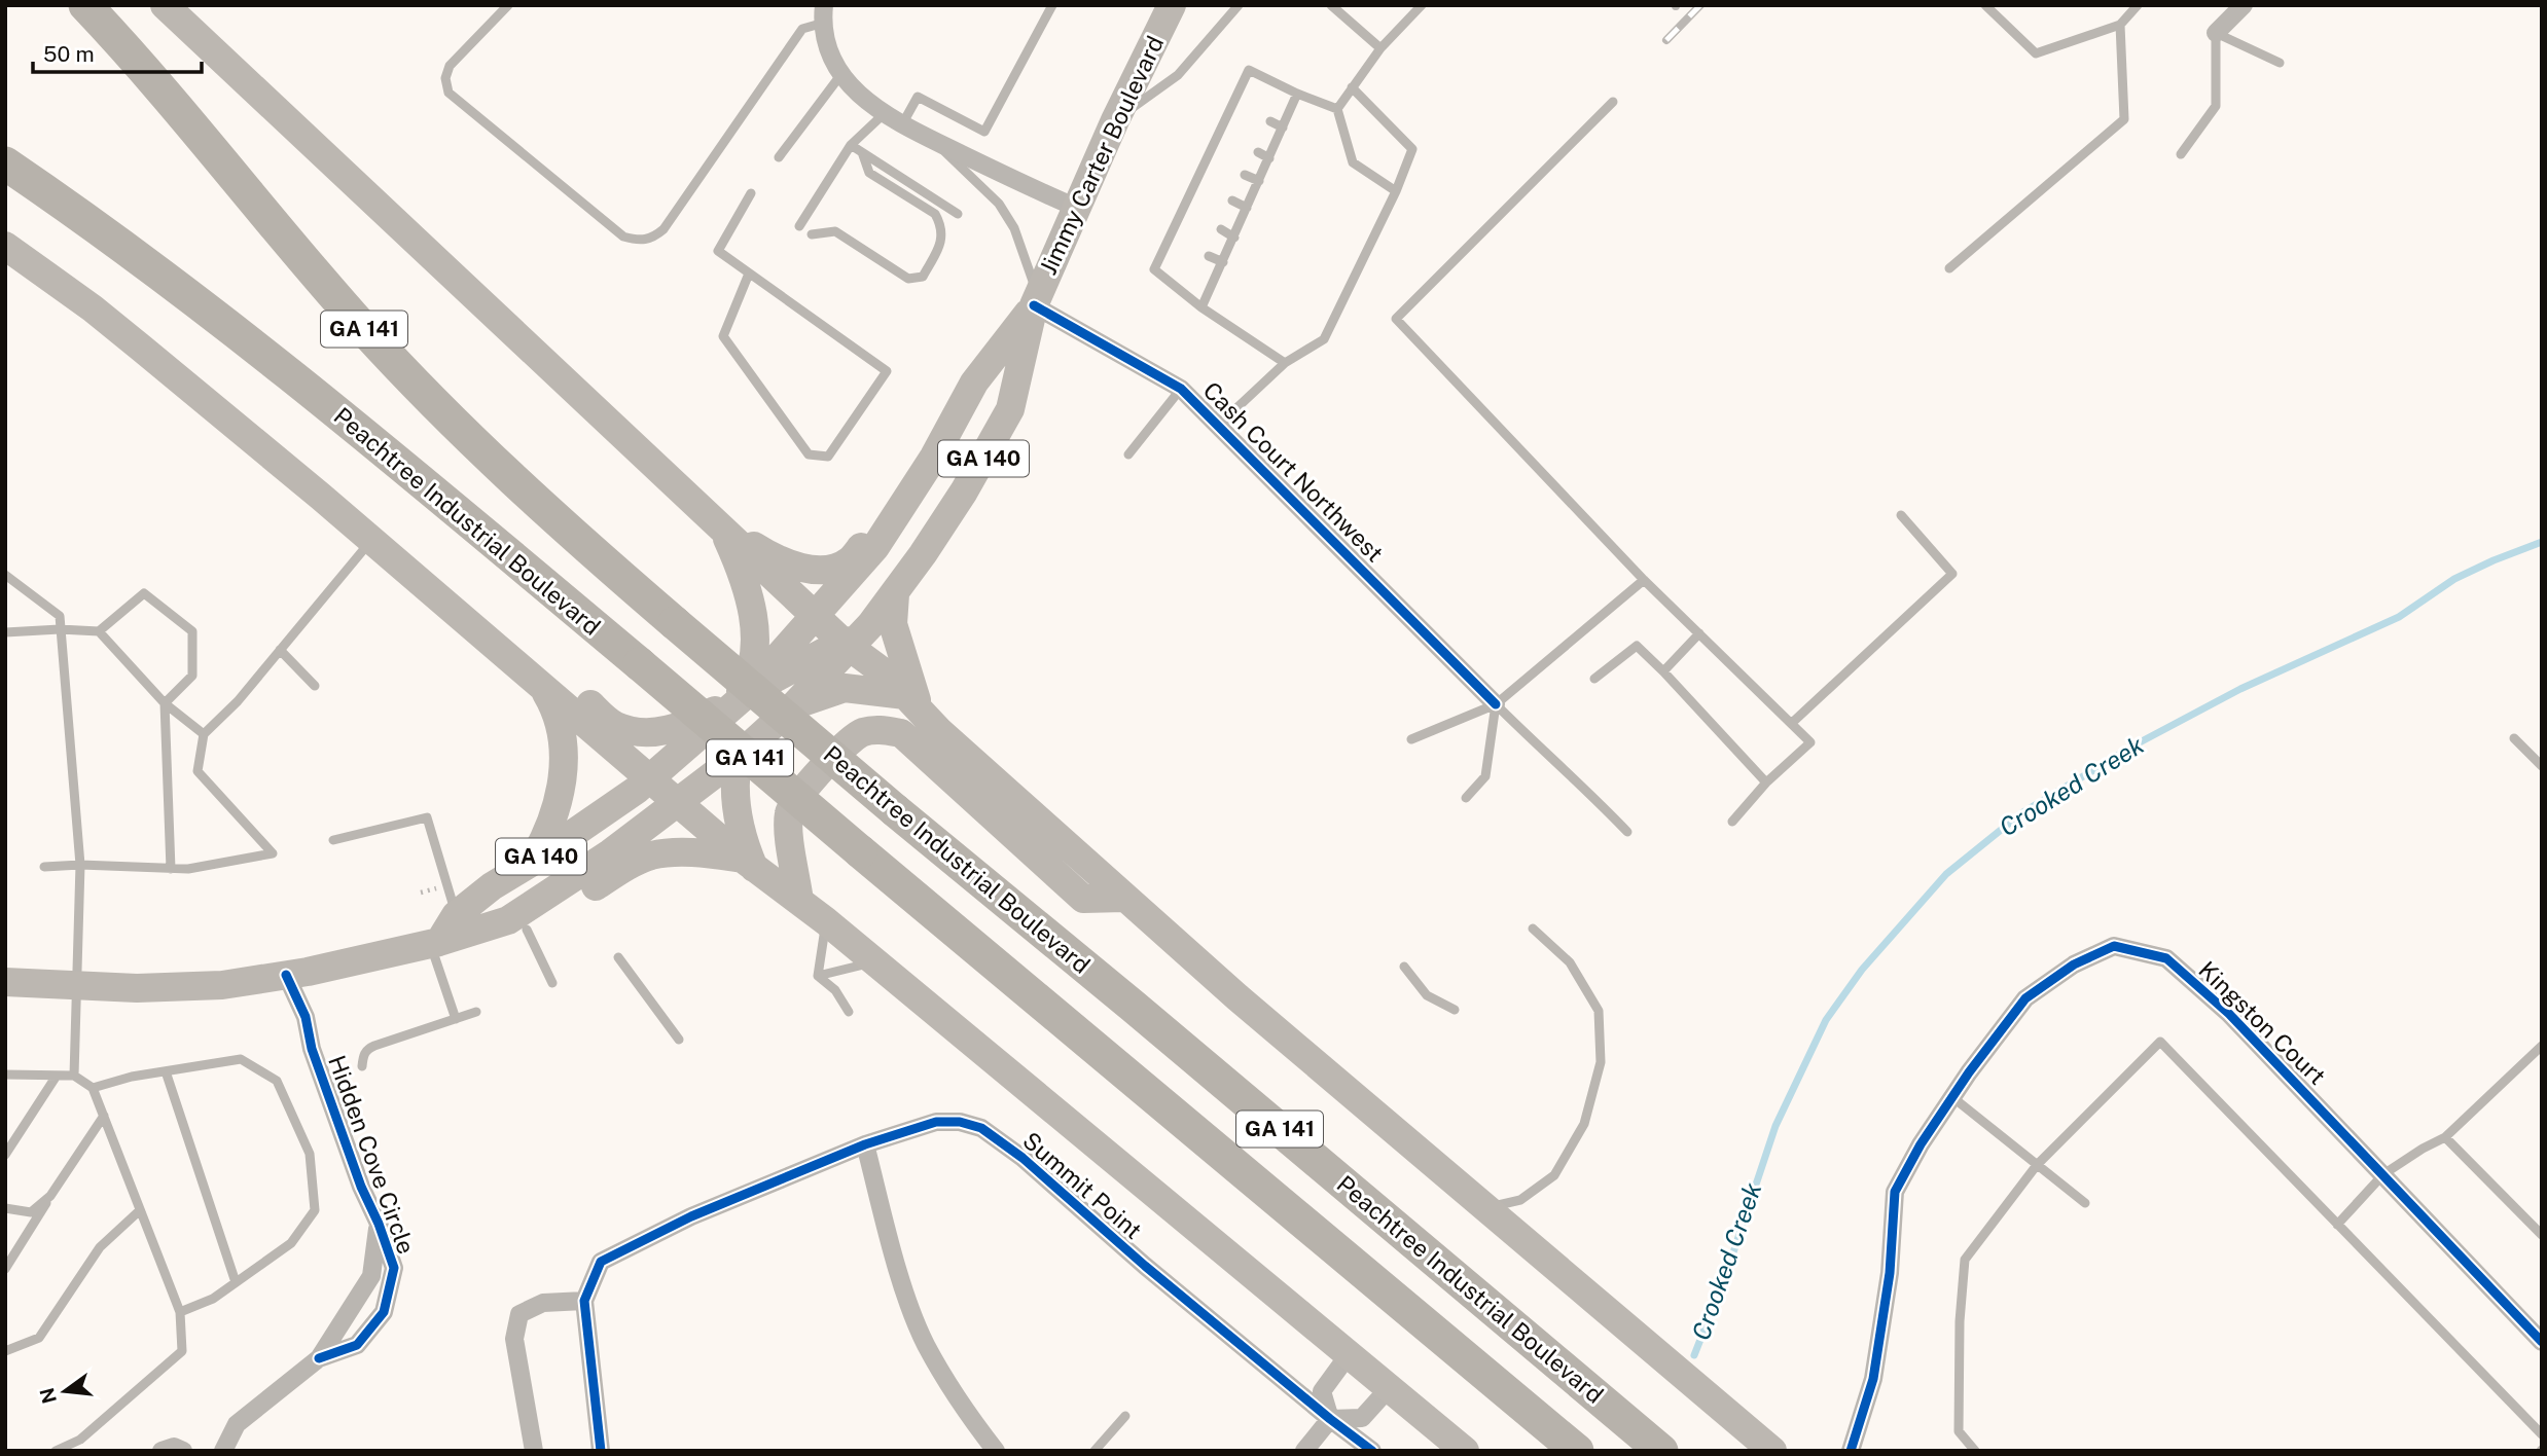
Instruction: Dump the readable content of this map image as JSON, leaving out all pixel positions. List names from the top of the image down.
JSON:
{
  "streets": {
    "highway": ["GA 141", "Peachtree Industrial Boulevard"],
    "main road": ["Jimmy Carter Boulevard", "GA 140"],
    "street": [
      "Cash Court Northwest",
      "Kingston Court",
      "Hidden Cove Circle",
      "Summit Point"
    ]
  },
  "crossings": [
    ["Jimmy Carter Boulevard", "GA 140"],
    ["Jimmy Carter Boulevard", "Cash Court Northwest"],
    ["GA 140", "Hidden Cove Circle"]
  ],
  "water": ["Crooked Creek"],
  "scale_bar": "50 m",
  "north": "left"
}
